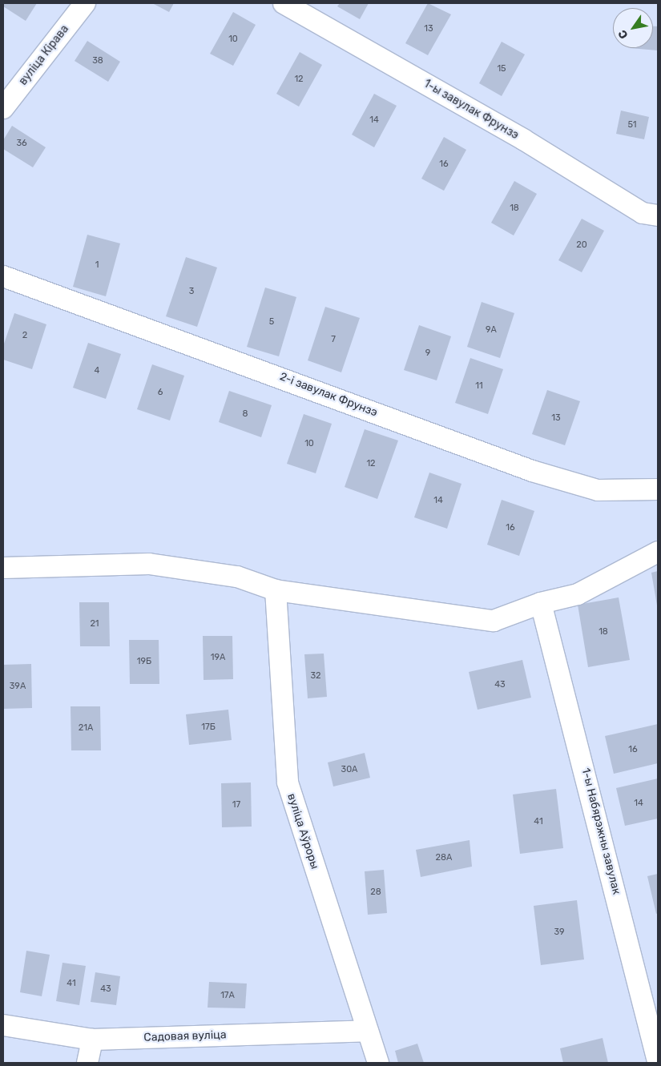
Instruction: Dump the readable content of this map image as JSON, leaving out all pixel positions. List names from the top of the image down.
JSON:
{
  "streets": {
    "street": [
      "вуліца Кірава",
      "1-ы завулак Фрунзэ",
      "2-і завулак Фрунзэ",
      "вуліца Аўроры",
      "1-ы Набярэжны завулак",
      "Садовая вуліца"
    ]
  },
  "crossings": [
    ["вуліца Аўроры", "Садовая вуліца"]
  ],
  "house_numbers": [
    "13",
    "10",
    "38",
    "15",
    "12",
    "14",
    "51",
    "36",
    "16",
    "18",
    "20",
    "1",
    "3",
    "5",
    "9А",
    "2",
    "7",
    "9",
    "4",
    "11",
    "6",
    "8",
    "13",
    "10",
    "12",
    "14",
    "16",
    "21",
    "18",
    "19А",
    "19Б",
    "32",
    "43",
    "39А",
    "17Б",
    "21А",
    "16",
    "30А",
    "14",
    "17",
    "41",
    "28А",
    "28",
    "39",
    "41",
    "43",
    "17А"
  ],
  "north": "bottom left"
}
